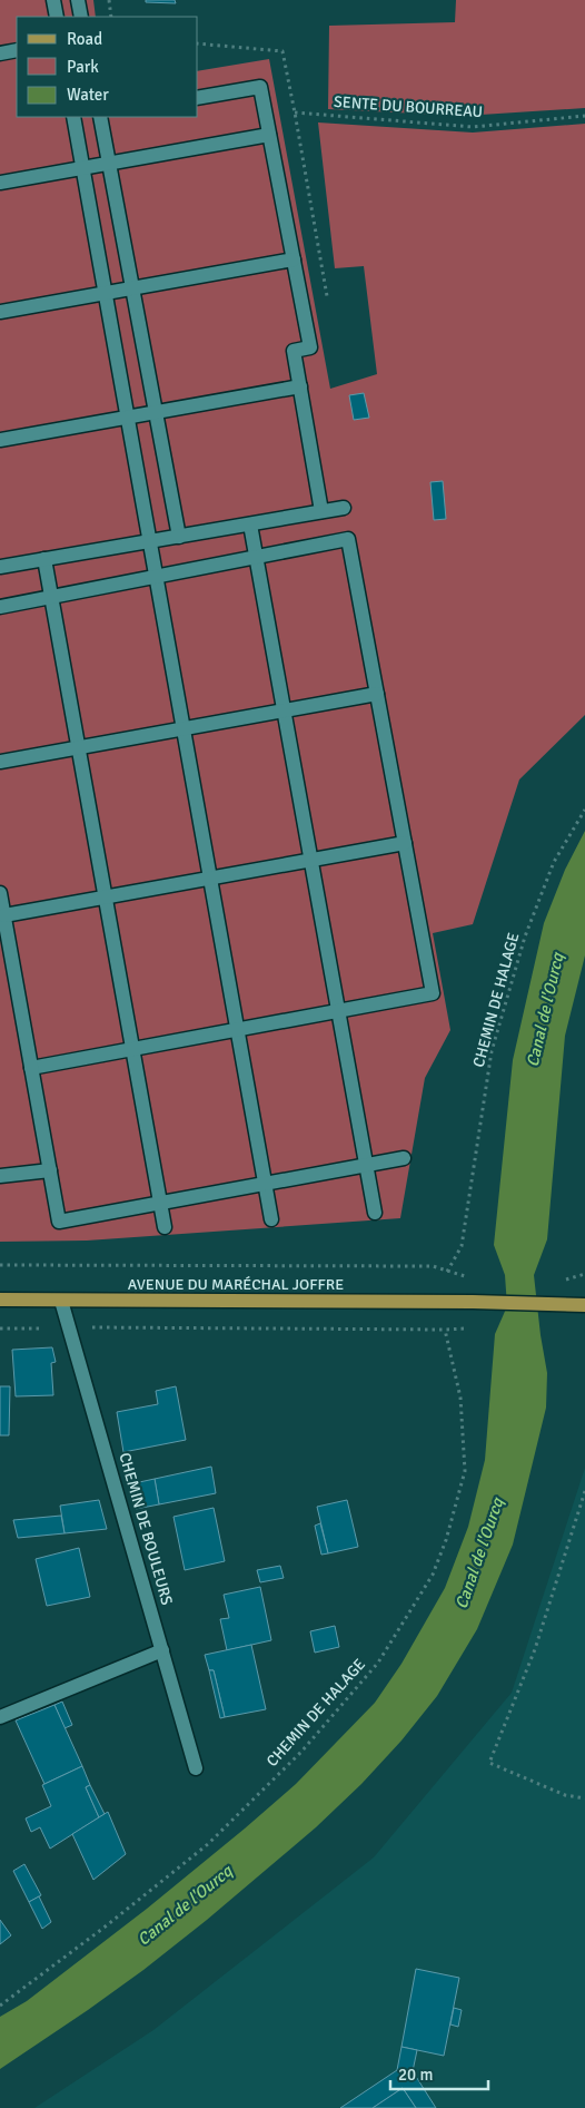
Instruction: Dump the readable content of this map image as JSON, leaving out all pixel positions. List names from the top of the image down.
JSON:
{
  "streets": {
    "main road": ["AVENUE DU MARÉCHAL JOFFRE"],
    "street": ["CHEMIN DE BOULEURS"],
    "path": ["SENTE DU BOURREAU", "CHEMIN DE HALAGE"]
  },
  "crossings": [
    ["AVENUE DU MARÉCHAL JOFFRE", "CHEMIN DE BOULEURS"]
  ],
  "water": ["Canal de l'Ourcq"],
  "legend": ["Road", "Park", "Water"],
  "scale_bar": "20 m"
}
